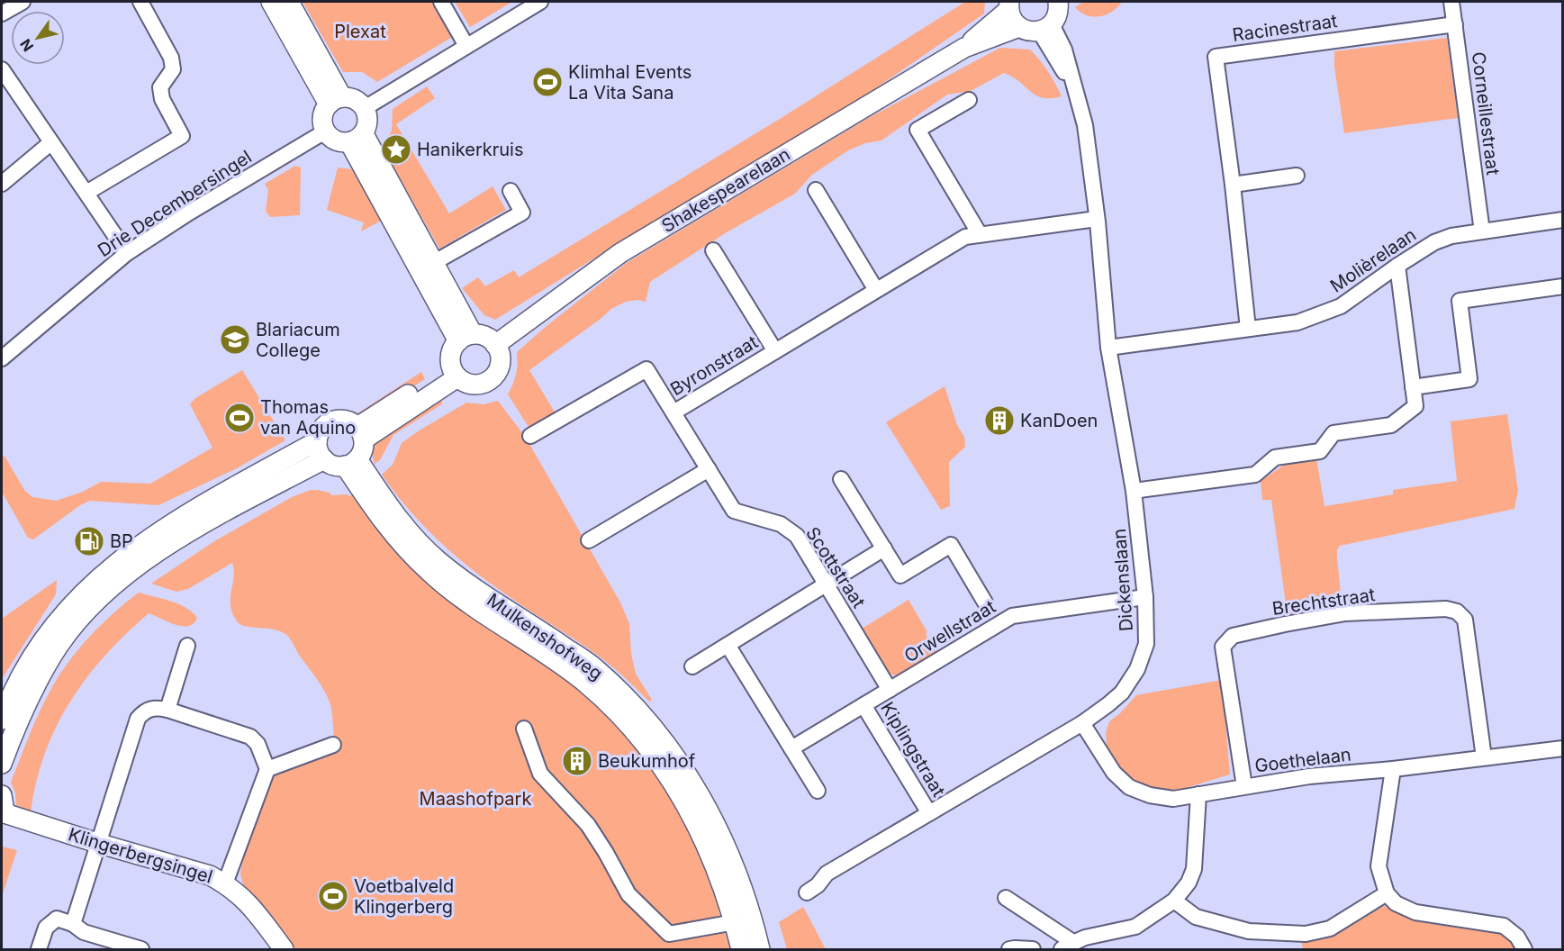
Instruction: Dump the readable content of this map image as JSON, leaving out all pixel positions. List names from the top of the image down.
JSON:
{
  "streets": {
    "street": [
      "Racinestraat",
      "Corneillestraat",
      "Shakespearelaan",
      "Drie Decembersingel",
      "Molièrelaan",
      "Byronstraat",
      "Scottstraat",
      "Dickenslaan",
      "Brechtstraat",
      "Orwellstraat",
      "Mulkenshofweg",
      "Kiplingstraat",
      "Goethelaan",
      "Klingerbergsingel"
    ]
  },
  "crossings": [
    ["Racinestraat", "Corneillestraat"],
    ["Racinestraat", "Molièrelaan"],
    ["Corneillestraat", "Molièrelaan"],
    ["Molièrelaan", "Dickenslaan"],
    ["Byronstraat", "Scottstraat"],
    ["Byronstraat", "Dickenslaan"],
    ["Scottstraat", "Orwellstraat"],
    ["Dickenslaan", "Orwellstraat"],
    ["Dickenslaan", "Kiplingstraat"],
    ["Dickenslaan", "Goethelaan"],
    ["Brechtstraat", "Goethelaan"],
    ["Orwellstraat", "Kiplingstraat"]
  ],
  "parks": ["Plexat", "Maashofpark"],
  "places": {
    "sports": ["Klimhal Events La Vita Sana", "Thomas van Aquino", "Voetbalveld Klingerberg"],
    "place": ["Hanikerkruis"],
    "school or university": ["Blariacum College"],
    "building": ["KanDoen", "Beukumhof"],
    "fuel station": ["BP"]
  },
  "north": "bottom left"
}
